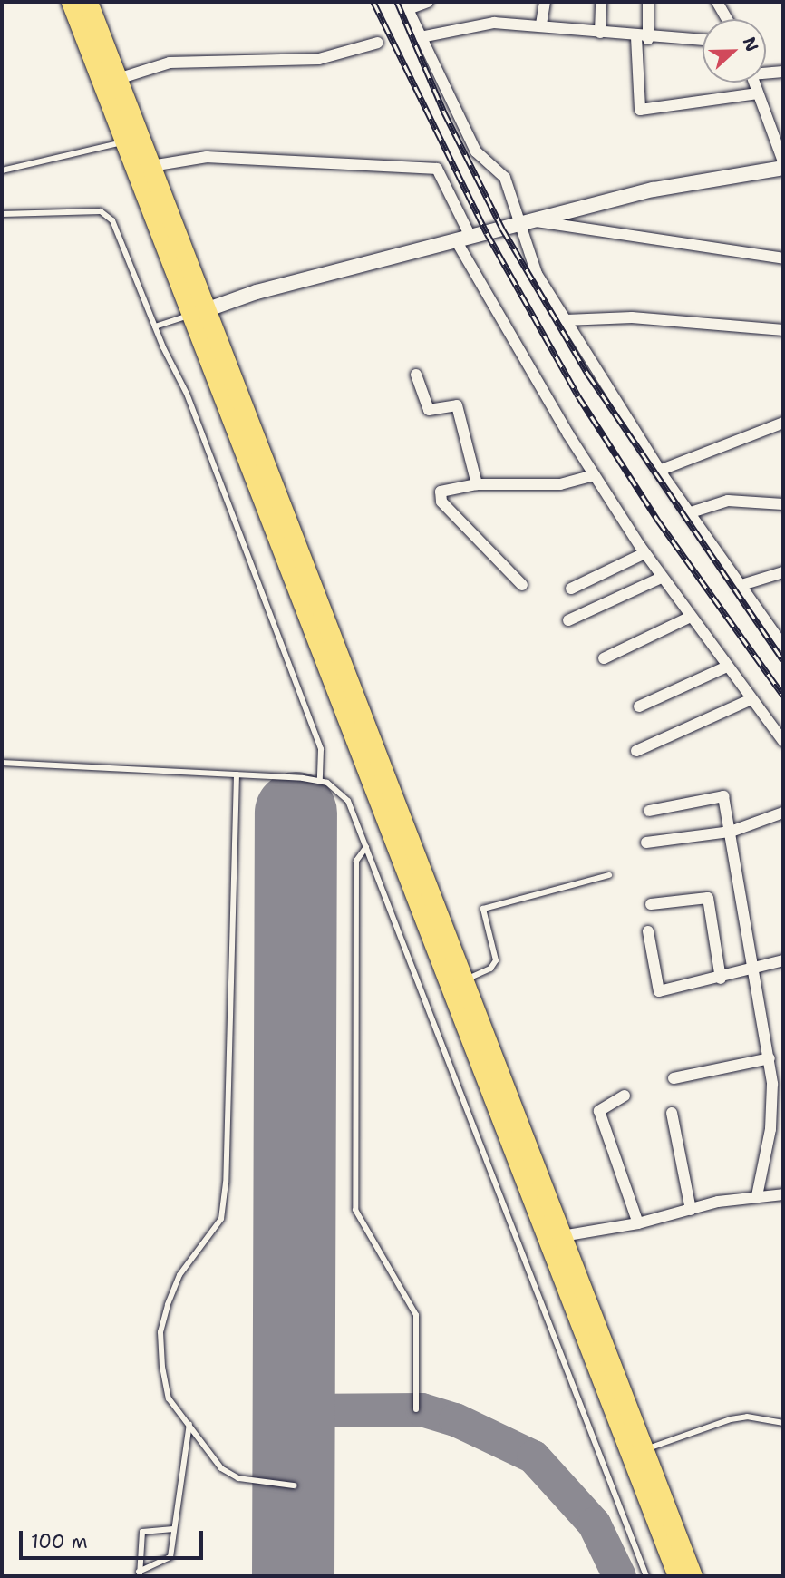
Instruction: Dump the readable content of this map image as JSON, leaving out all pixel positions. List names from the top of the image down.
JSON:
{
  "scale_bar": "100 m",
  "north": "right"
}
